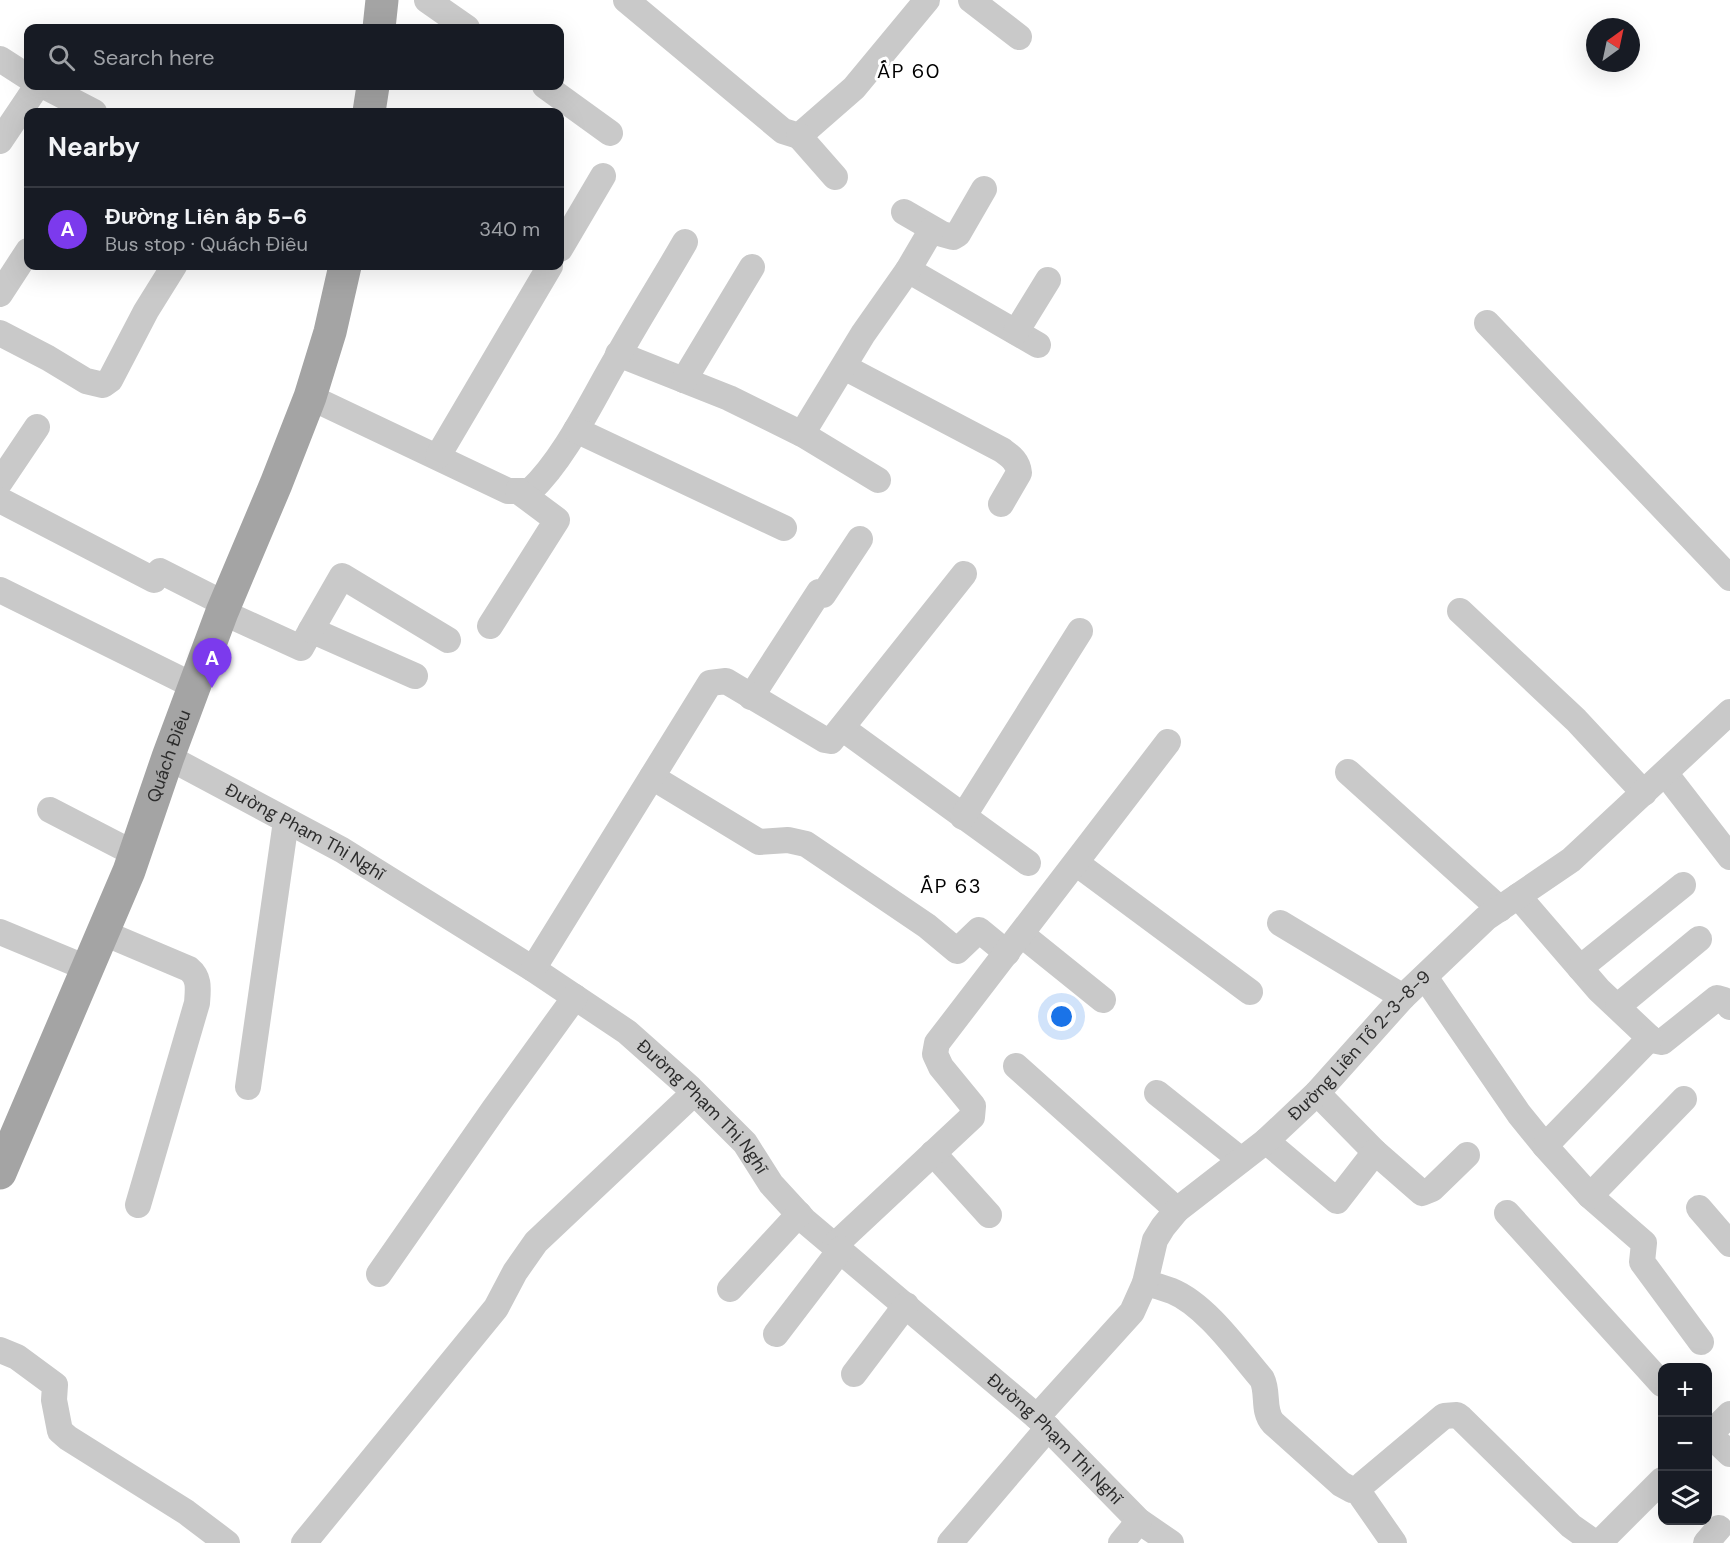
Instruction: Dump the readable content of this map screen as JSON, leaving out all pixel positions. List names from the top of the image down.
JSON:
{
  "streets": {
    "main road": ["Quách Điêu"],
    "street": ["Đường Phạm Thị Nghĩ", "Đường Liên Tổ 2-3-8-9"]
  },
  "crossings": [
    ["Quách Điêu", "Đường Phạm Thị Nghĩ"],
    ["Đường Phạm Thị Nghĩ", "Đường Liên Tổ 2-3-8-9"]
  ],
  "districts": ["ẤP 60", "ẤP 63"],
  "north": "top right",
  "page": {
    "search": "Search here",
    "heading": "Nearby",
    "list": [
      {
        "mark": "A",
        "name": "Đường Liên ấp 5-6",
        "note": "Bus stop · Quách Điêu",
        "value": "340 m"
      }
    ],
    "pins": "A",
    "map_buttons": ["+", "−"]
  }
}
